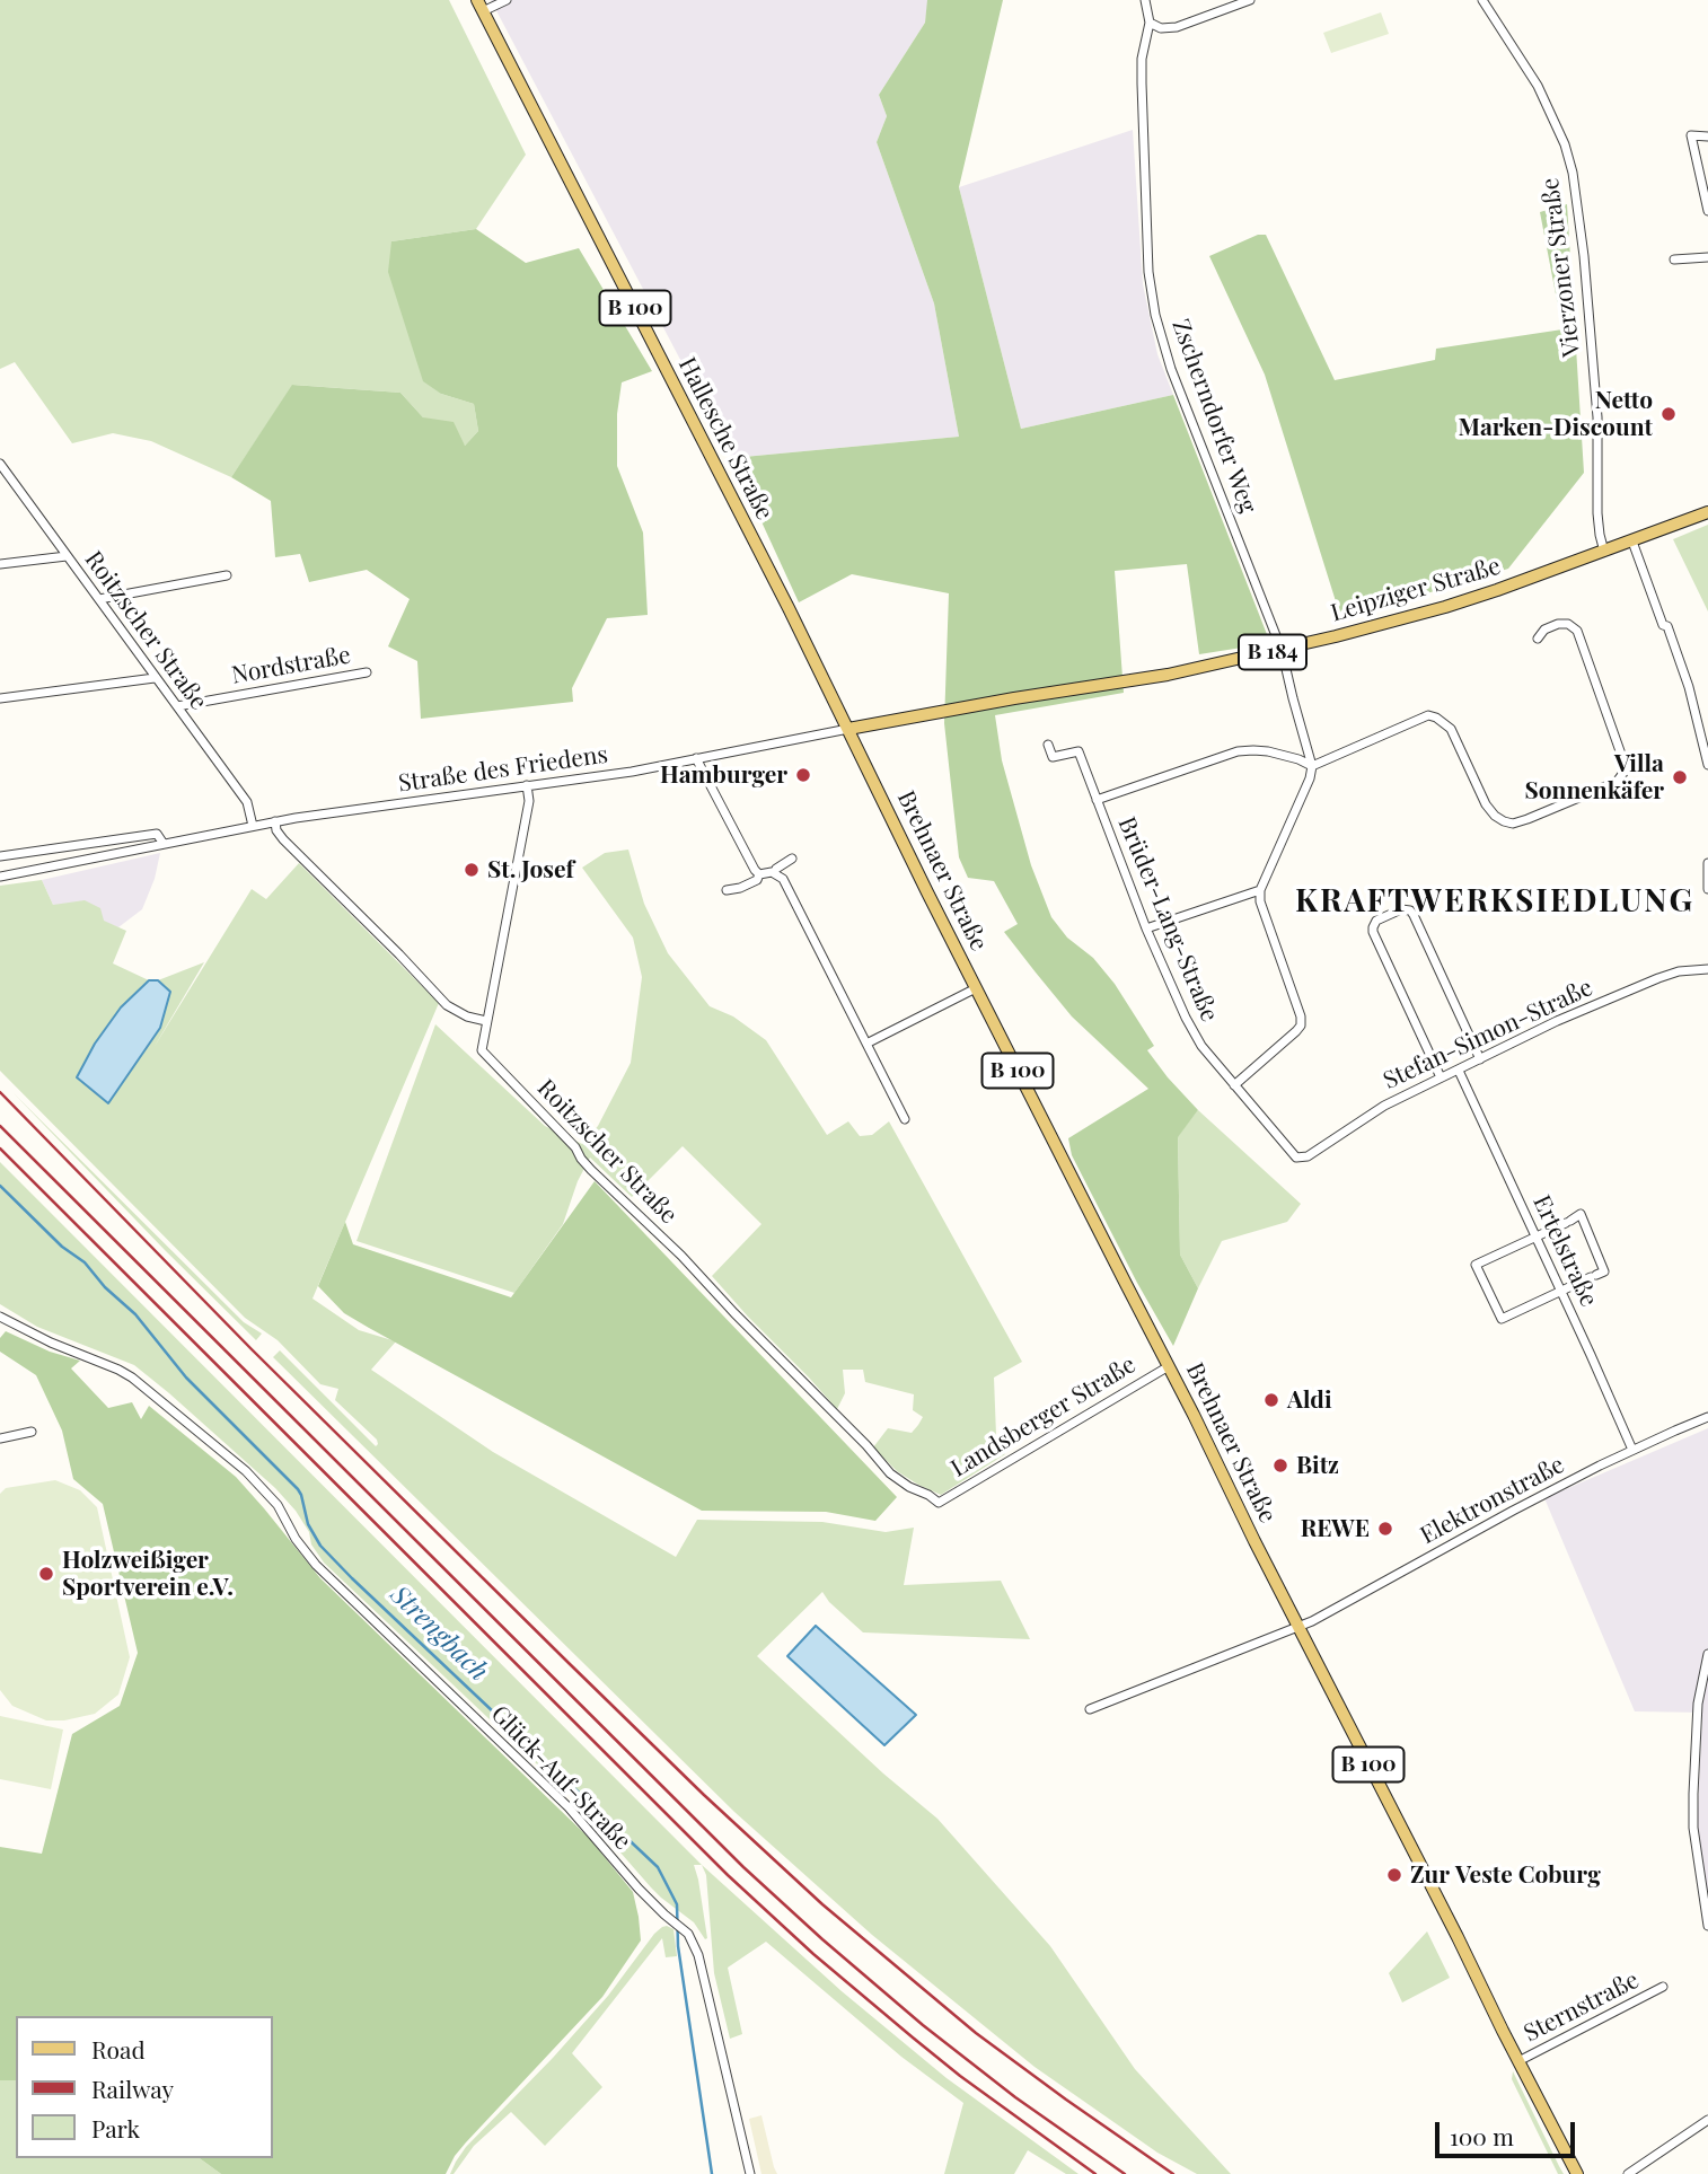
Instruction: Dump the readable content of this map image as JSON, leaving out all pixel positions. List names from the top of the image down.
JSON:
{
  "streets": {
    "main road": [
      "B 100",
      "Hallesche Straße",
      "Leipziger Straße",
      "B 184",
      "Brehnaer Straße"
    ],
    "street": [
      "Vierzoner Straße",
      "Zscherndorfer Weg",
      "Roitzscher Straße",
      "Nordstraße",
      "Straße des Friedens",
      "Brüder-Lang-Straße",
      "Stefan-Simon-Straße",
      "Ertelstraße",
      "Landsberger Straße",
      "Elektronstraße",
      "Glück-Auf-Straße",
      "Sternstraße"
    ]
  },
  "crossings": [
    ["Vierzoner Straße", "Leipziger Straße"],
    ["Zscherndorfer Weg", "Leipziger Straße"],
    ["Hallesche Straße", "Leipziger Straße"],
    ["Hallesche Straße", "Straße des Friedens"],
    ["Hallesche Straße", "Brehnaer Straße"],
    ["Leipziger Straße", "Straße des Friedens"],
    ["Leipziger Straße", "Brehnaer Straße"],
    ["Roitzscher Straße", "Nordstraße"],
    ["Roitzscher Straße", "Straße des Friedens"],
    ["Roitzscher Straße", "Landsberger Straße"],
    ["Straße des Friedens", "Brehnaer Straße"],
    ["Brehnaer Straße", "Landsberger Straße"],
    ["Brehnaer Straße", "Elektronstraße"],
    ["Brehnaer Straße", "Sternstraße"],
    ["Brüder-Lang-Straße", "Stefan-Simon-Straße"],
    ["Stefan-Simon-Straße", "Ertelstraße"],
    ["Ertelstraße", "Elektronstraße"]
  ],
  "districts": ["KRAFTWERKSIEDLUNG"],
  "water": ["Strengbach"],
  "places": [
    "Netto Marken-Discount",
    "Hamburger",
    "Villa Sonnenkäfer",
    "St. Josef",
    "Aldi",
    "Bitz",
    "REWE",
    "Holzweißiger Sportverein e.V.",
    "Zur Veste Coburg"
  ],
  "legend": ["Road", "Railway", "Park"],
  "scale_bar": "100 m"
}
